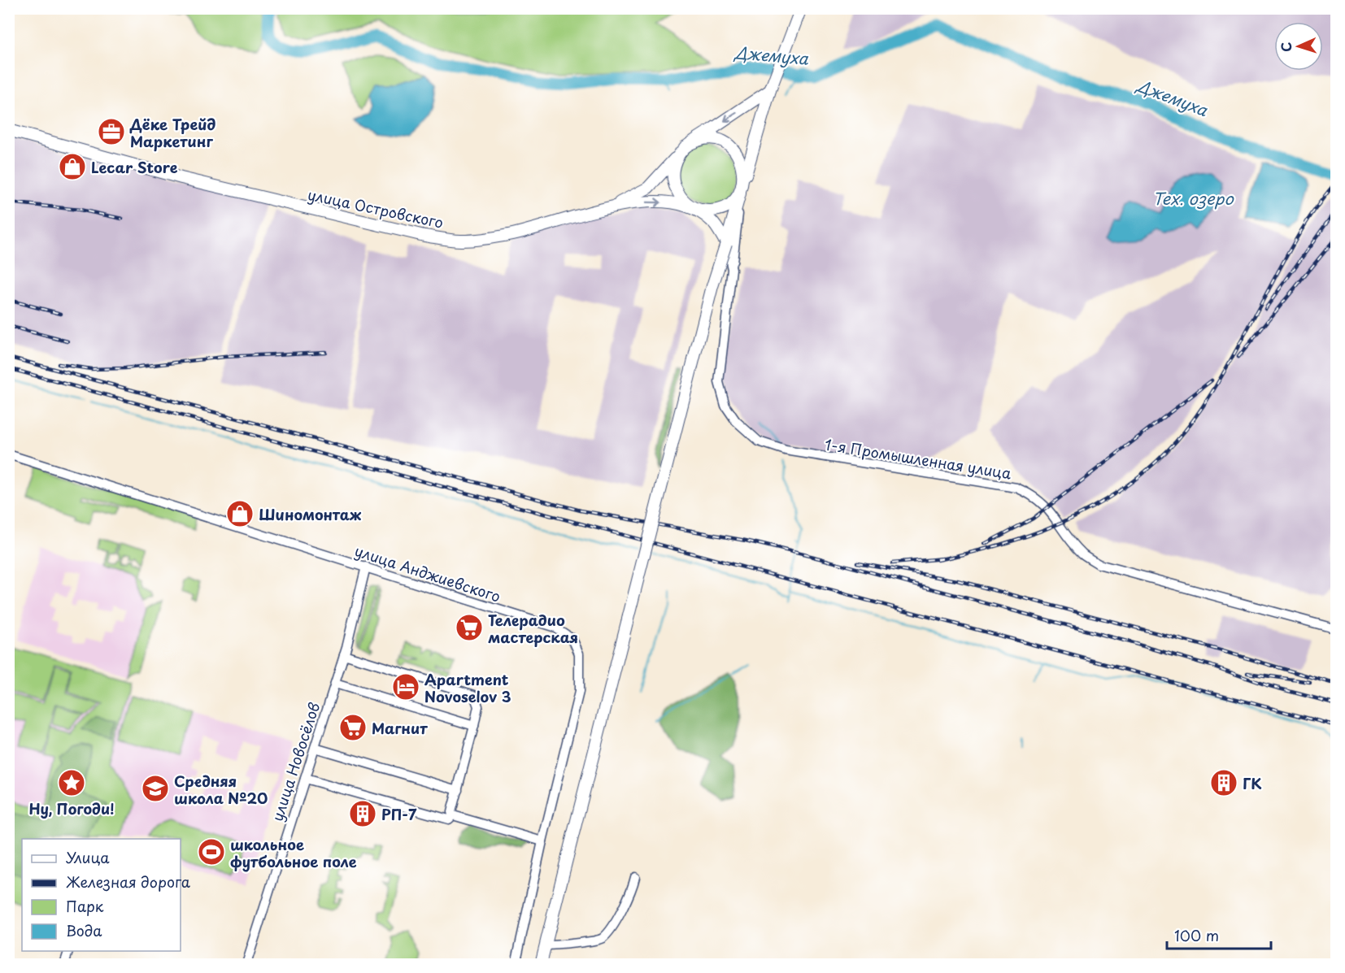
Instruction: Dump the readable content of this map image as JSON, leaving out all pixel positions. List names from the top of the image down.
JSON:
{
  "streets": {
    "street": [
      "улица Островского",
      "1-я Промышленная улица",
      "улица Анджиевского",
      "улица Новосёлов"
    ]
  },
  "crossings": [
    ["улица Островского", "1-я Промышленная улица"],
    ["улица Анджиевского", "улица Новосёлов"]
  ],
  "water": ["Джемуха", "Тех. озеро"],
  "places": {
    "office": ["Дёке Трейд Маркетинг"],
    "shop": ["Lecar Store", "Шиномонтаж"],
    "supermarket": ["Телерадио мастерская", "Магнит"],
    "hotel": ["Apartment Novoselov 3"],
    "place": ["Ну, Погоди!"],
    "building": ["ГК", "РП-7"],
    "school or university": ["Средняя школа №20"],
    "sports": ["школьное футбольное поле"]
  },
  "legend": [
    "Улица",
    "Железная дорога",
    "Парк",
    "Вода"
  ],
  "scale_bar": "100 m",
  "north": "left"
}
